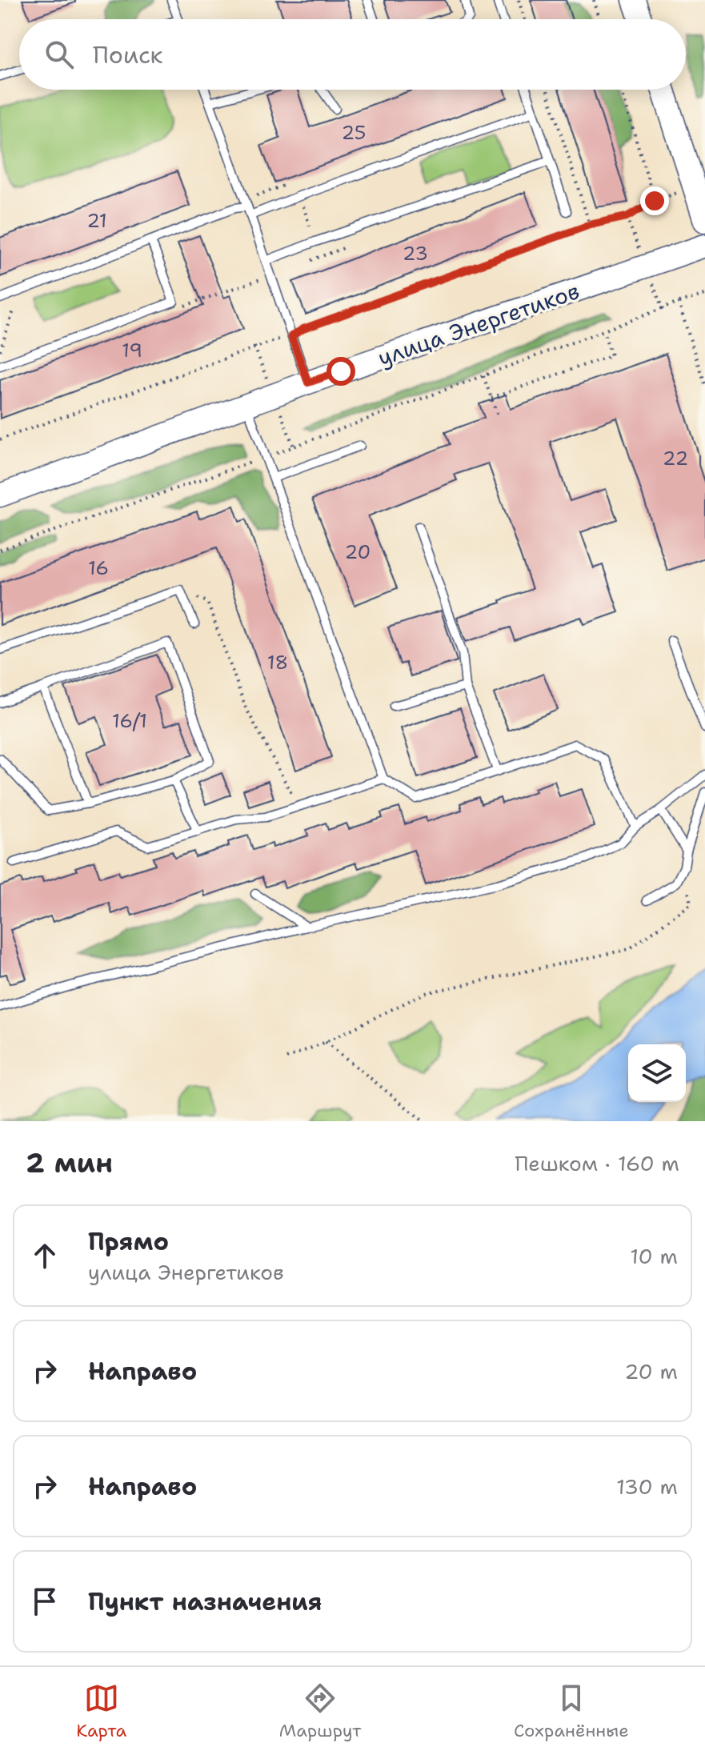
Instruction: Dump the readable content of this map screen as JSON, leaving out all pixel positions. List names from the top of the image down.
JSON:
{
  "streets": {
    "main road": ["улица Энергетиков"]
  },
  "house_numbers": [
    "25",
    "21",
    "23",
    "19",
    "22",
    "20",
    "16",
    "18",
    "16/1"
  ],
  "page": {
    "search": "Поиск",
    "heading": ["2 мин", "Пешком · 160 m"],
    "list": [
      ["Прямо", "улица Энергетиков", "10 m"],
      ["Направо", "20 m"],
      ["Направо", "130 m"],
      "Пункт назначения"
    ],
    "nav": ["Карта", "Маршрут", "Сохранённые"]
  }
}
